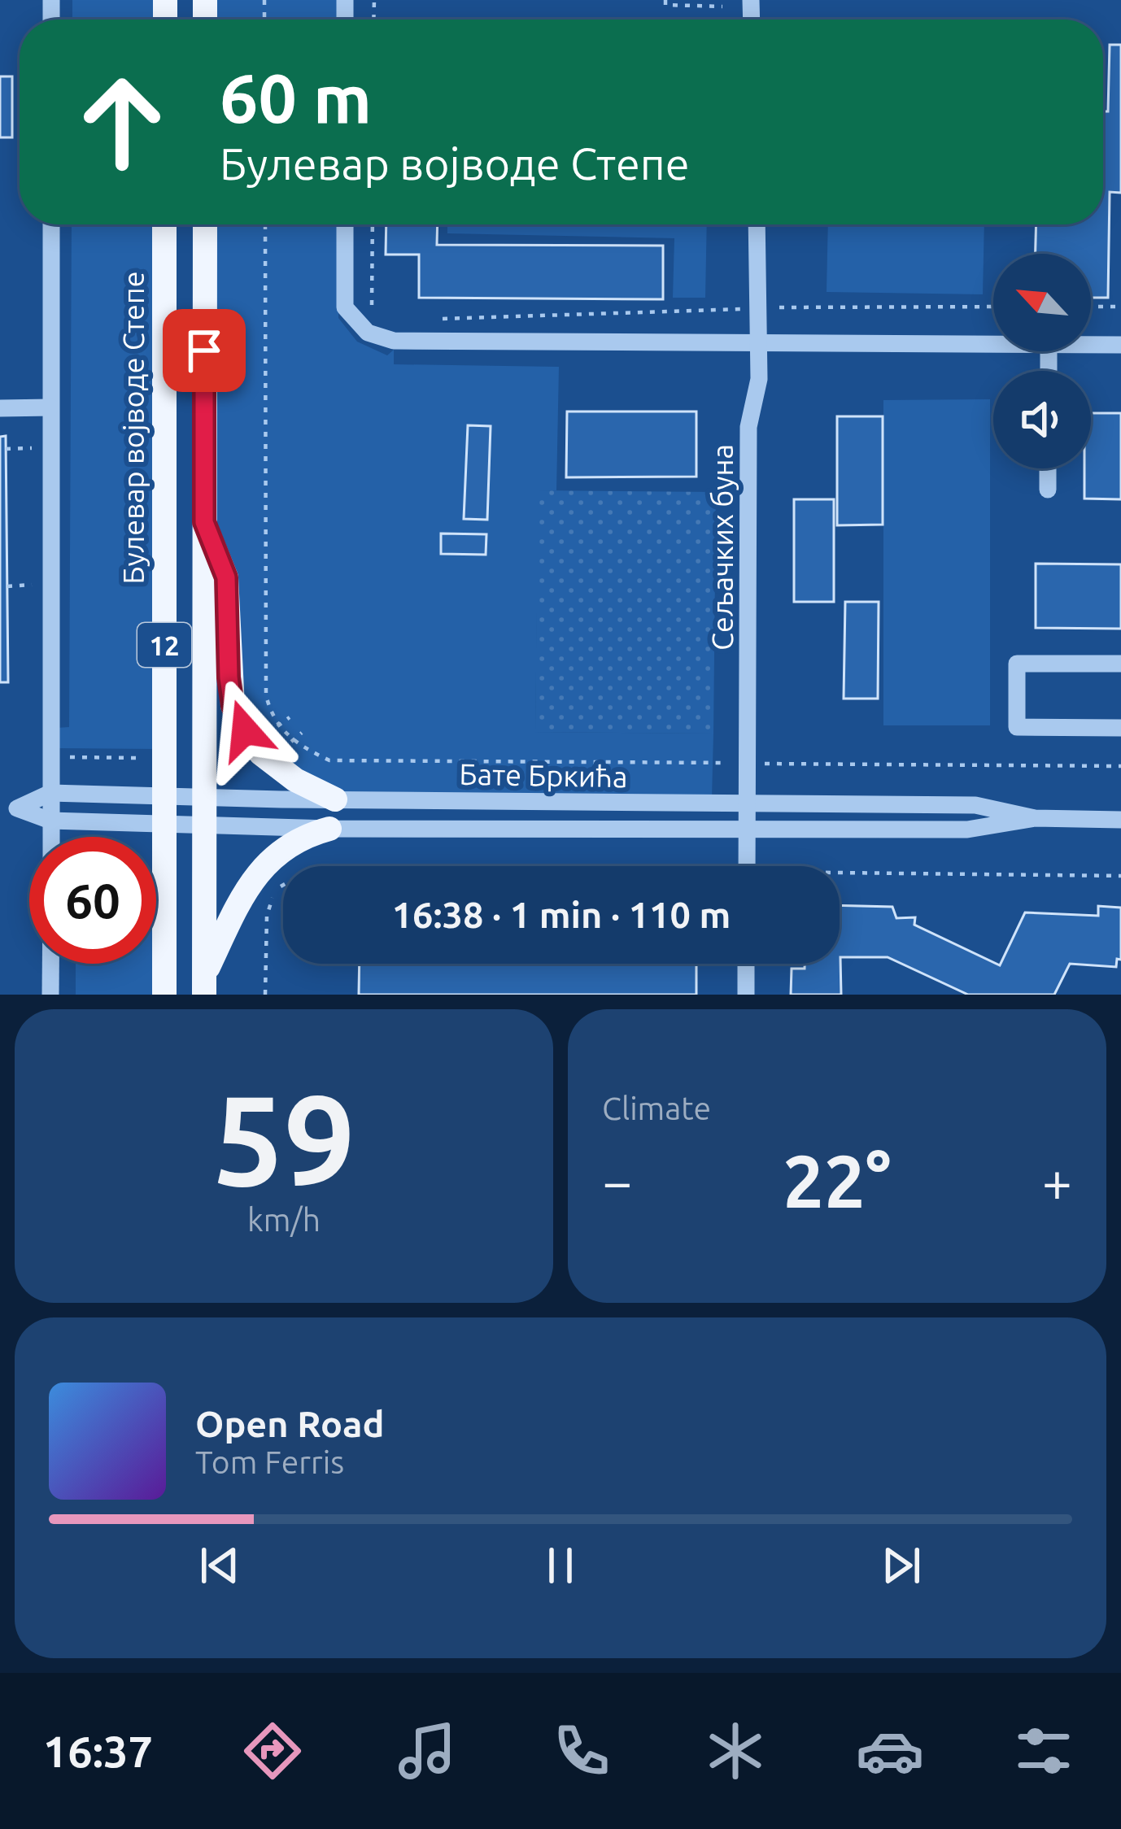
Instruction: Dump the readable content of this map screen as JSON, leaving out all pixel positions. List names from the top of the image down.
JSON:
{
  "streets": {
    "main road": ["Булевар војводе Степе", "12"],
    "street": ["Сељачких буна", "Бате Бркића"]
  },
  "crossings": [
    ["Булевар војводе Степе", "Бате Бркића"],
    ["Сељачких буна", "Бате Бркића"],
    ["12", "Бате Бркића"]
  ],
  "north": "top left",
  "page": {
    "turn": ["60 m", "Булевар војводе Степе"],
    "limit": "60",
    "trip": "16:38 · 1 min · 110 m",
    "tile": [
      ["59", "km/h"],
      "Climate"
    ],
    "heat": ["−", "22°", "+"],
    "song": ["Open Road", "Tom Ferris"],
    "tabs": "16:37"
  }
}
